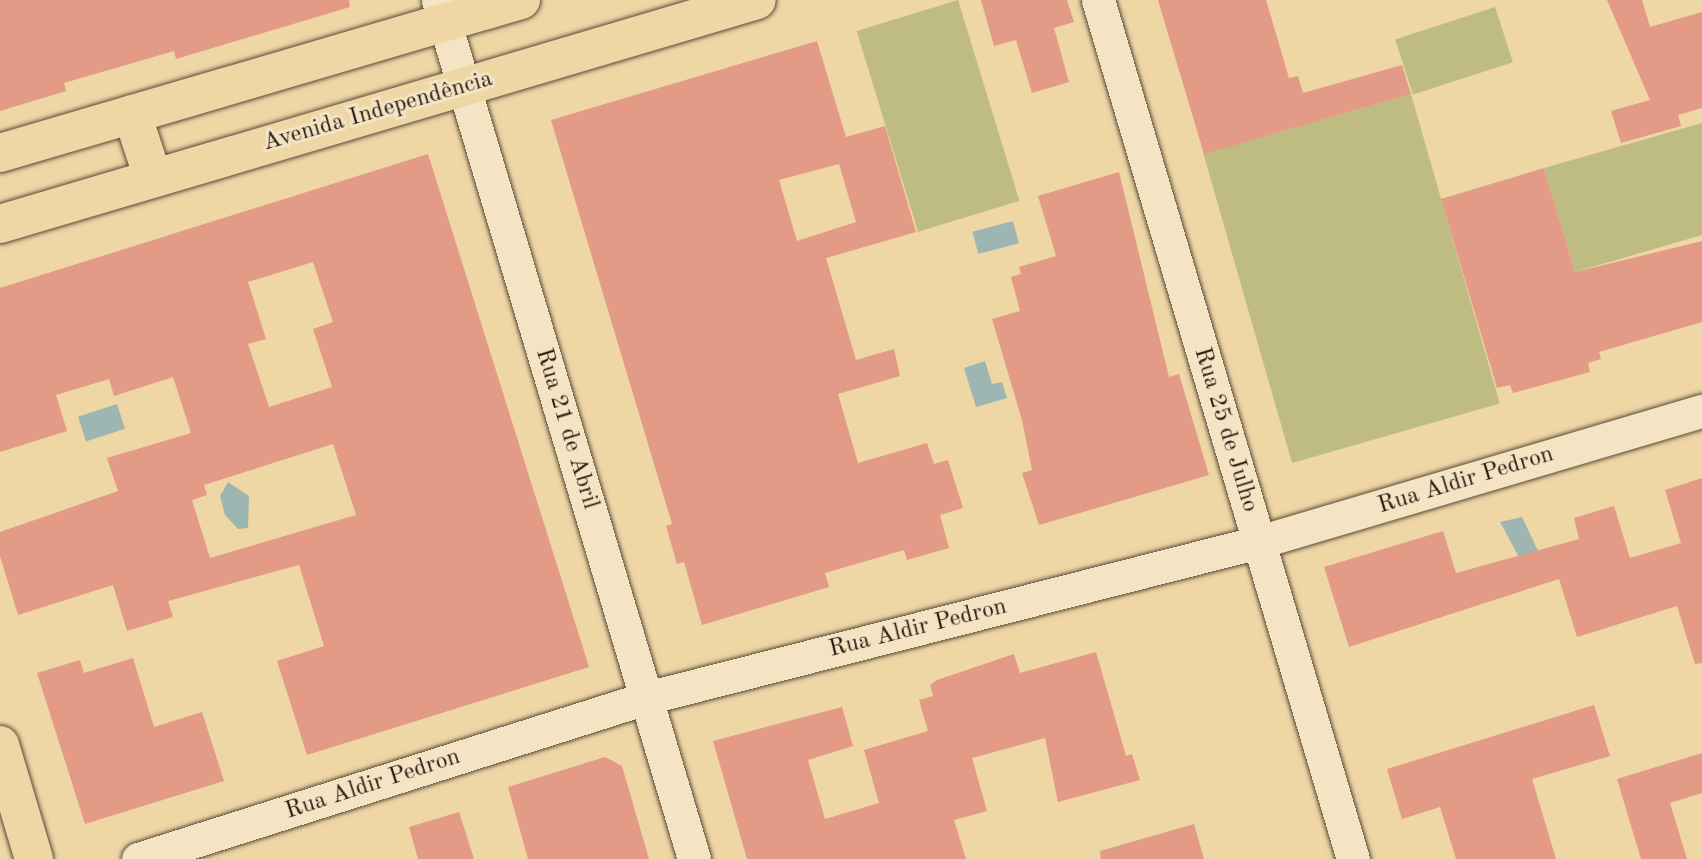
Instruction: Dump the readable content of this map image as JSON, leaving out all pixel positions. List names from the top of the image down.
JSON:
{
  "streets": {
    "main road": ["Avenida Independência"],
    "street": ["Rua 21 de Abril", "Rua 25 de Julho", "Rua Aldir Pedron"]
  },
  "crossings": [
    ["Avenida Independência", "Rua 21 de Abril"],
    ["Rua 21 de Abril", "Rua Aldir Pedron"],
    ["Rua 25 de Julho", "Rua Aldir Pedron"]
  ]
}
